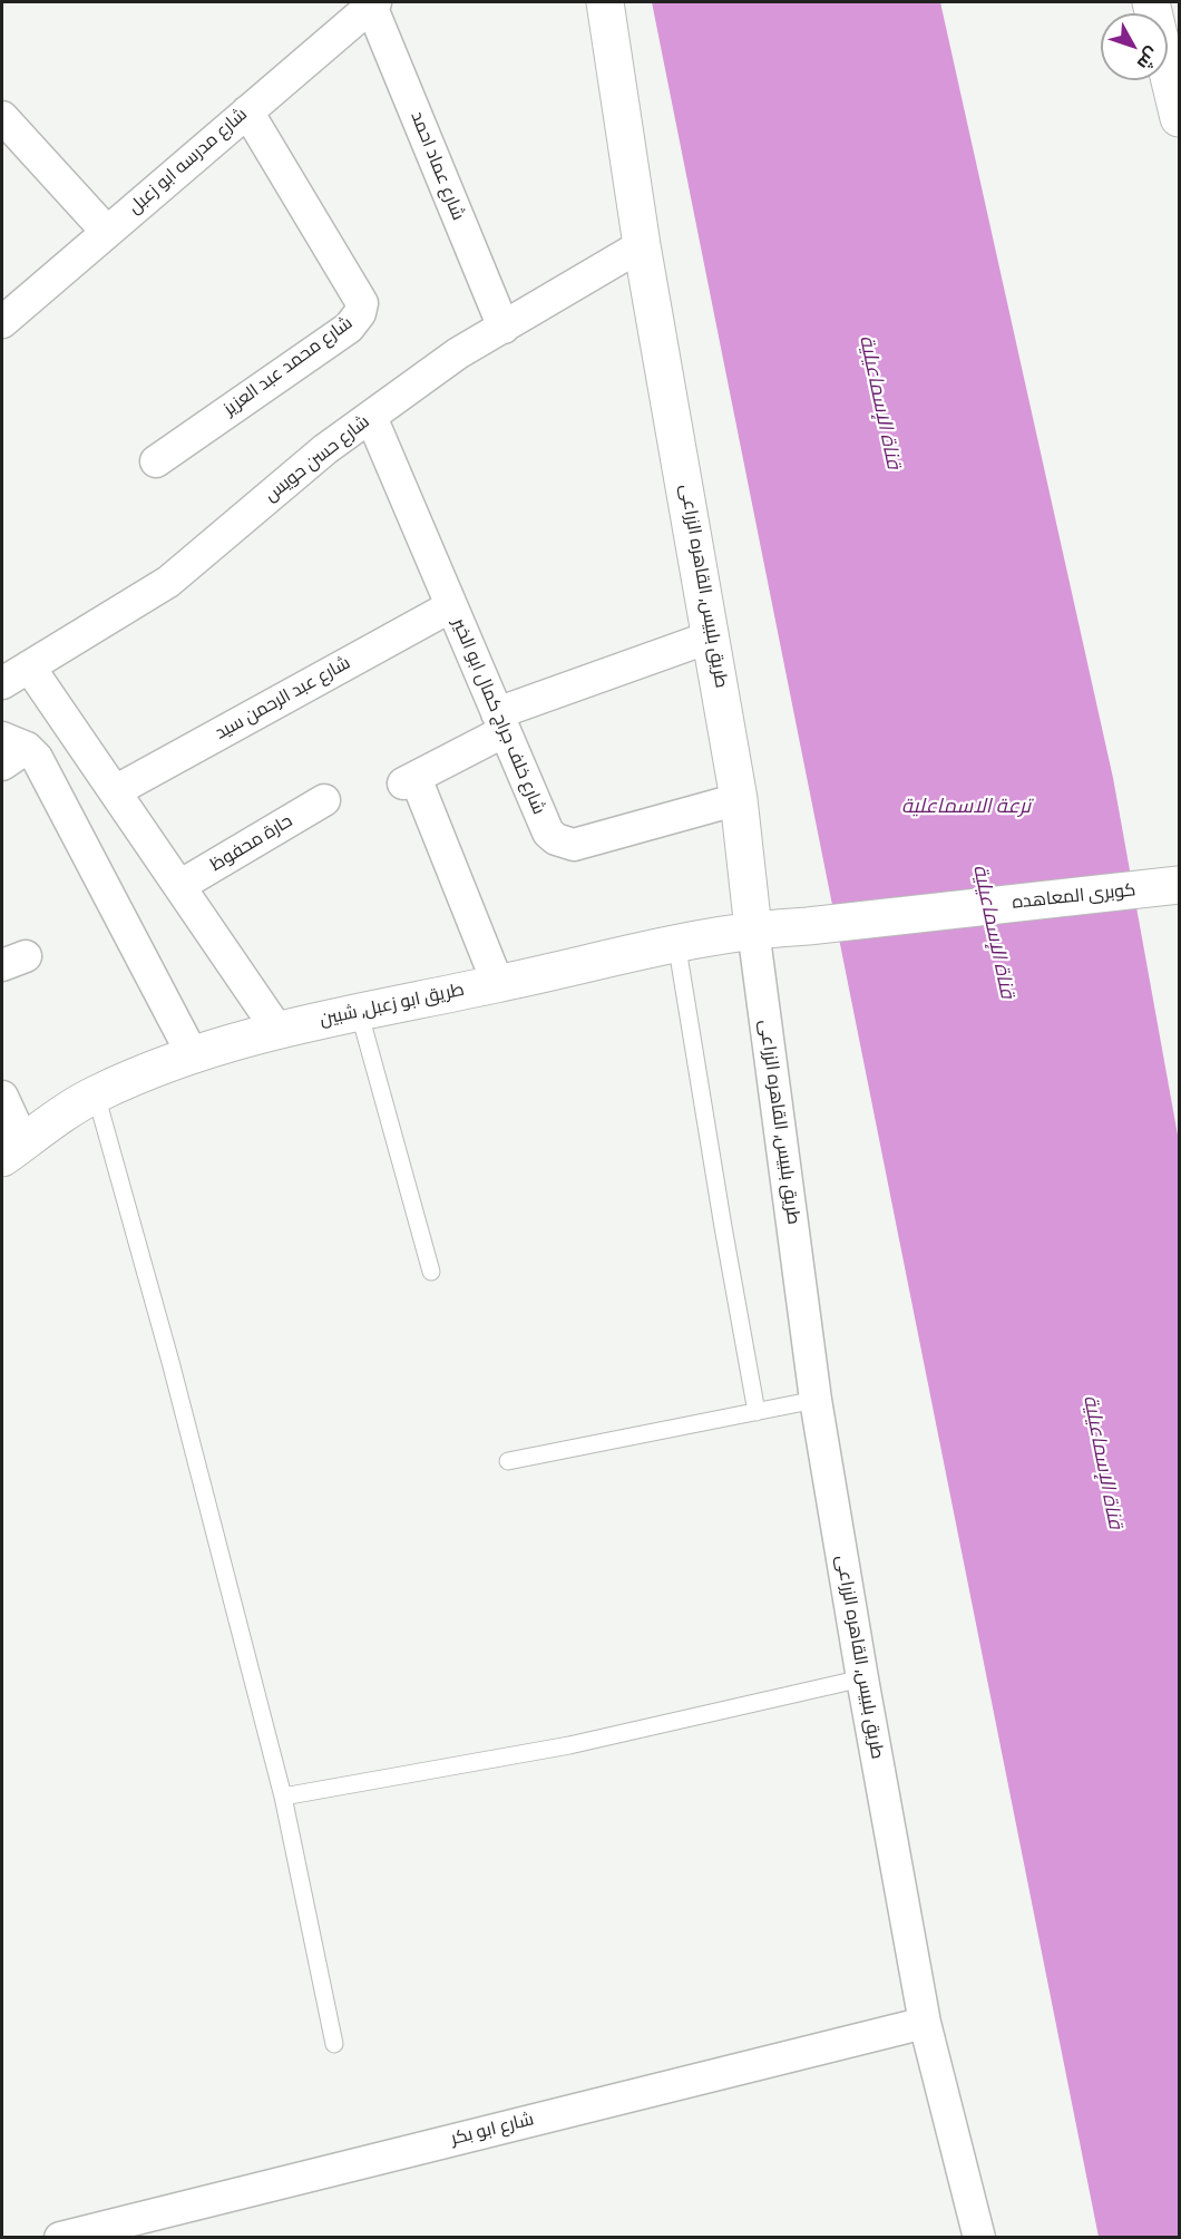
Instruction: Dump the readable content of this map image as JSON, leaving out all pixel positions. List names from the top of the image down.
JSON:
{
  "streets": {
    "main road": ["طريق بلبيس, القاهره الزراعى", "كوبرى المعاهده", "طريق ابو زعبل, شبين"],
    "street": [
      "شارع مدرسه ابو زعبل",
      "شارع عماد احمد",
      "شارع محمد عبد العزيز",
      "شارع حسن حويس",
      "شارع عبد الرحمن سيد",
      "شارع خلف جراج كمال ابو الخير",
      "حارة محفوظ",
      "شارع ابو بكر"
    ]
  },
  "crossings": [
    ["شارع مدرسه ابو زعبل", "شارع عماد احمد"],
    ["شارع مدرسه ابو زعبل", "شارع محمد عبد العزيز"],
    ["شارع عماد احمد", "شارع حسن حويس"],
    ["شارع حسن حويس", "طريق بلبيس, القاهره الزراعى"],
    ["شارع حسن حويس", "شارع خلف جراج كمال ابو الخير"],
    ["طريق بلبيس, القاهره الزراعى", "شارع خلف جراج كمال ابو الخير"],
    ["طريق بلبيس, القاهره الزراعى", "طريق ابو زعبل, شبين"],
    ["طريق بلبيس, القاهره الزراعى", "شارع ابو بكر"],
    ["شارع عبد الرحمن سيد", "شارع خلف جراج كمال ابو الخير"],
    ["كوبرى المعاهده", "طريق ابو زعبل, شبين"]
  ],
  "water": ["قناة الإسماعيلية", "ترعة الاسماعلية"],
  "north": "bottom right"
}
